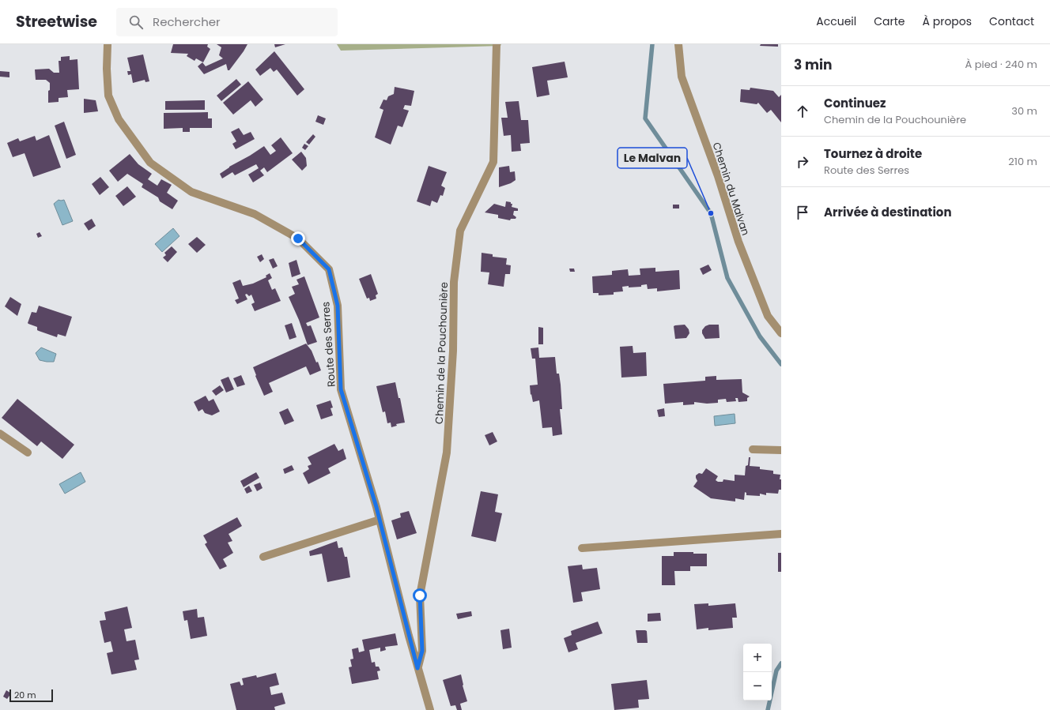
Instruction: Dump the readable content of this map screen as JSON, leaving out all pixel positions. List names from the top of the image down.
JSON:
{
  "streets": {
    "street": ["Chemin du Malvan", "Route des Serres", "Chemin de la Pouchounière"]
  },
  "crossings": [
    ["Route des Serres", "Chemin de la Pouchounière"]
  ],
  "places": ["Le Malvan"],
  "scale_bar": "20 m",
  "page": {
    "header": "Streetwise",
    "search": "Rechercher",
    "nav": [
      "Accueil",
      "Carte",
      "À propos",
      "Contact"
    ],
    "heading": ["3 min", "À pied · 240 m"],
    "list": [
      ["Continuez", "Chemin de la Pouchounière", "30 m"],
      ["Tournez à droite", "Route des Serres", "210 m"],
      "Arrivée à destination"
    ],
    "map_buttons": ["+", "−"],
    "scale": "20 m"
  }
}
